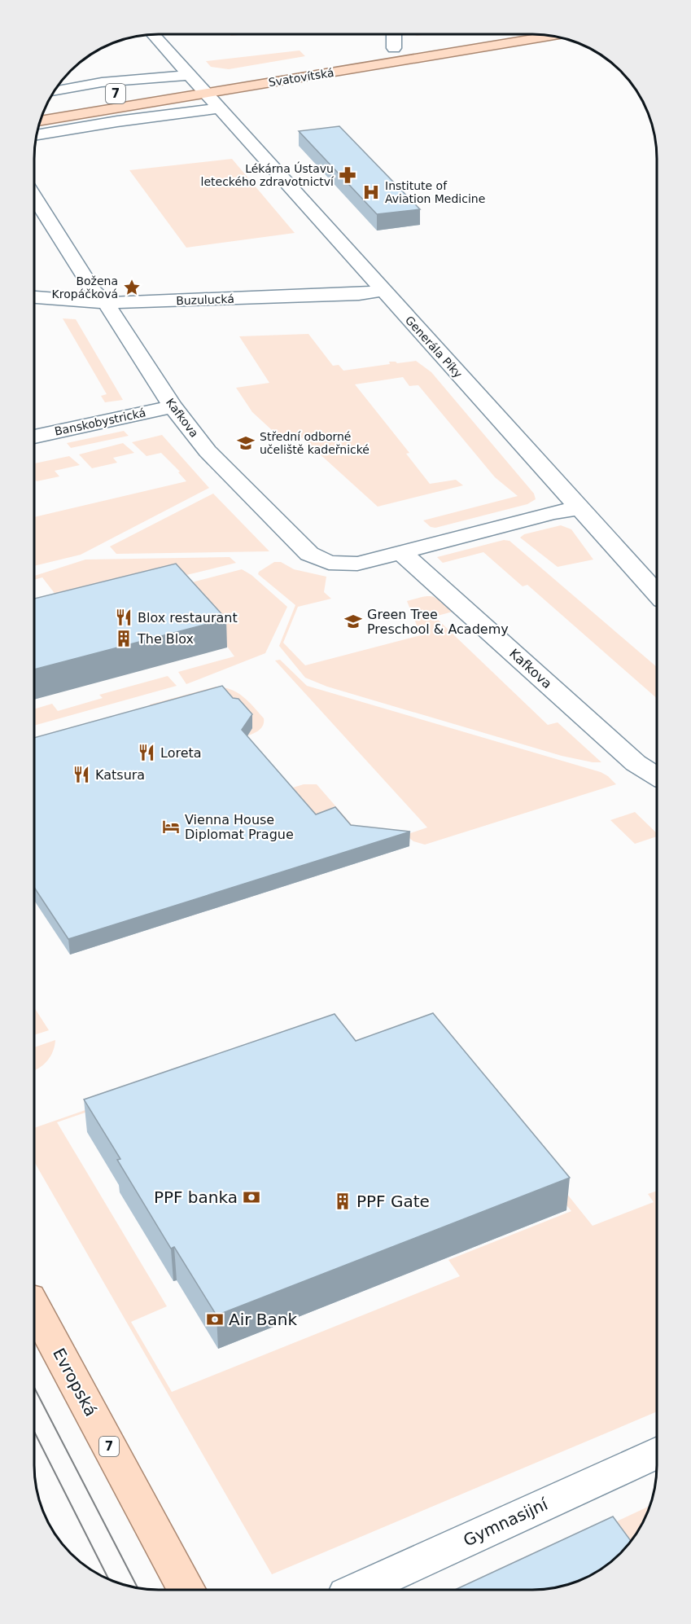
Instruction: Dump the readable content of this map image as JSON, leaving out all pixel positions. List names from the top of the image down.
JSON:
{
  "streets": {
    "main road": ["Svatovítská", "7", "Evropská"],
    "street": [
      "Buzulucká",
      "Generála Píky",
      "Kafkova",
      "Banskobystrická",
      "Gymnasijní"
    ]
  },
  "crossings": [
    ["Svatovítská", "Generála Píky"],
    ["Buzulucká", "Generála Píky"],
    ["Buzulucká", "Kafkova"],
    ["Generála Píky", "Kafkova"],
    ["Kafkova", "Banskobystrická"]
  ],
  "places": {
    "pharmacy": ["Lékárna Ústavu leteckého zdravotnictví"],
    "hospital": ["Institute of Aviation Medicine"],
    "place": ["Božena Kropáčková"],
    "school or university": ["Střední odborné učeliště kadeřnické", "Green Tree Preschool & Academy"],
    "restaurant": ["Blox restaurant", "Loreta", "Katsura"],
    "building": ["The Blox", "PPF Gate"],
    "hotel": ["Vienna House Diplomat Prague"],
    "bank": ["PPF banka", "Air Bank"]
  }
}
